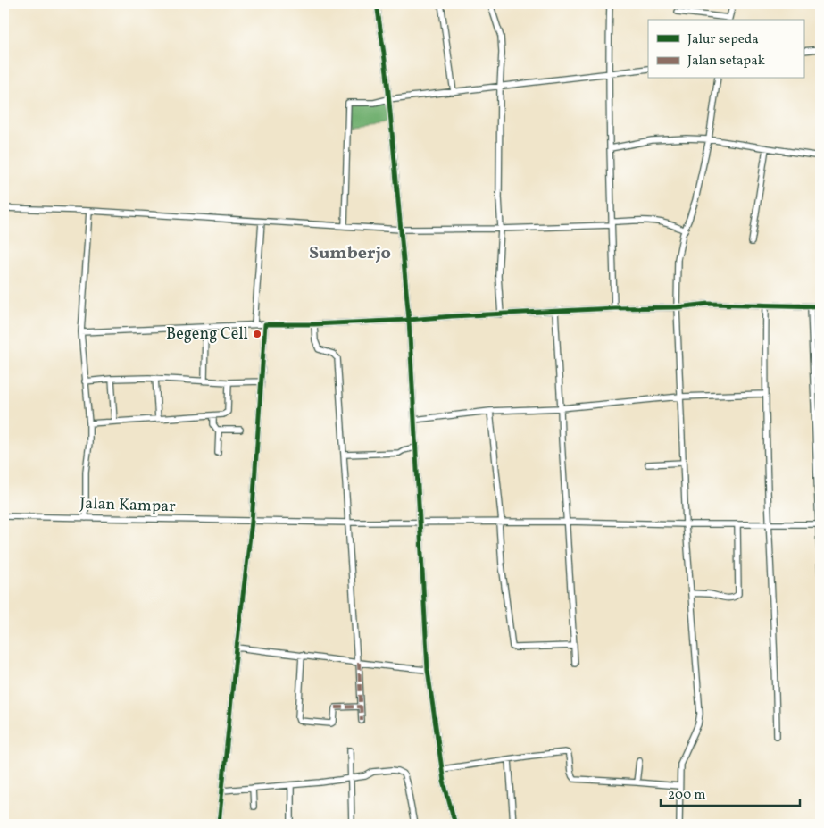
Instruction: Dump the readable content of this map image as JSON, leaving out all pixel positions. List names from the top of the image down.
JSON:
{
  "streets": {
    "street": ["Jalan Kampar"]
  },
  "districts": ["Sumberjo"],
  "places": ["Begeng Cell"],
  "legend": ["Jalur sepeda", "Jalan setapak"],
  "scale_bar": "200 m"
}
